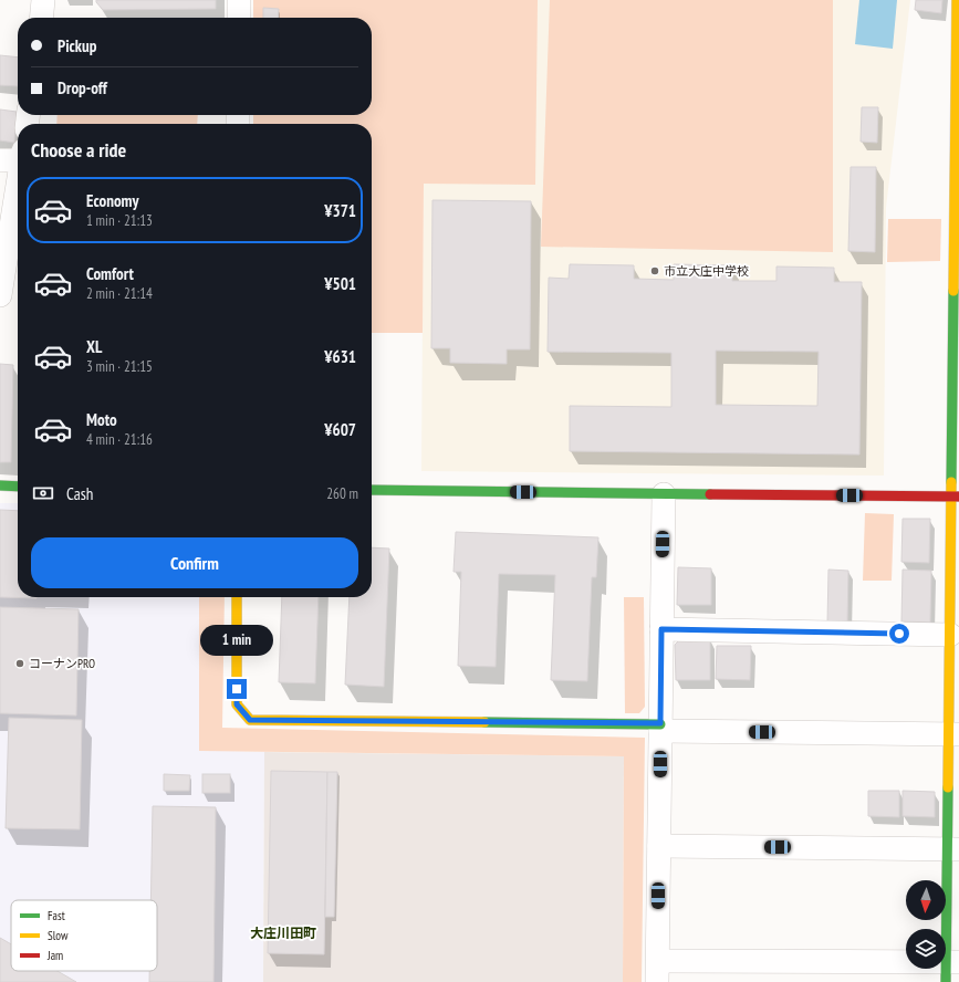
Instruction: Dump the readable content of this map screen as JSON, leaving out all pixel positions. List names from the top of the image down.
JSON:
{
  "districts": ["大庄川田町"],
  "places": ["市立大庄中学校", "コーナンPRO"],
  "legend": ["Fast", "Slow", "Jam"],
  "north": "bottom",
  "page": {
    "banner": ["Pickup", "Drop-off"],
    "heading": "Choose a ride",
    "list": [
      {
        "name": "Economy",
        "note": "1 min · 21:13",
        "value": "¥371"
      },
      {
        "name": "Comfort",
        "note": "2 min · 21:14",
        "value": "¥501"
      },
      {
        "name": "XL",
        "note": "3 min · 21:15",
        "value": "¥631"
      },
      {
        "name": "Moto",
        "note": "4 min · 21:16",
        "value": "¥607"
      }
    ],
    "pay": ["Cash", "260 m"],
    "buttons": "Confirm",
    "bubble": "1 min"
  }
}
